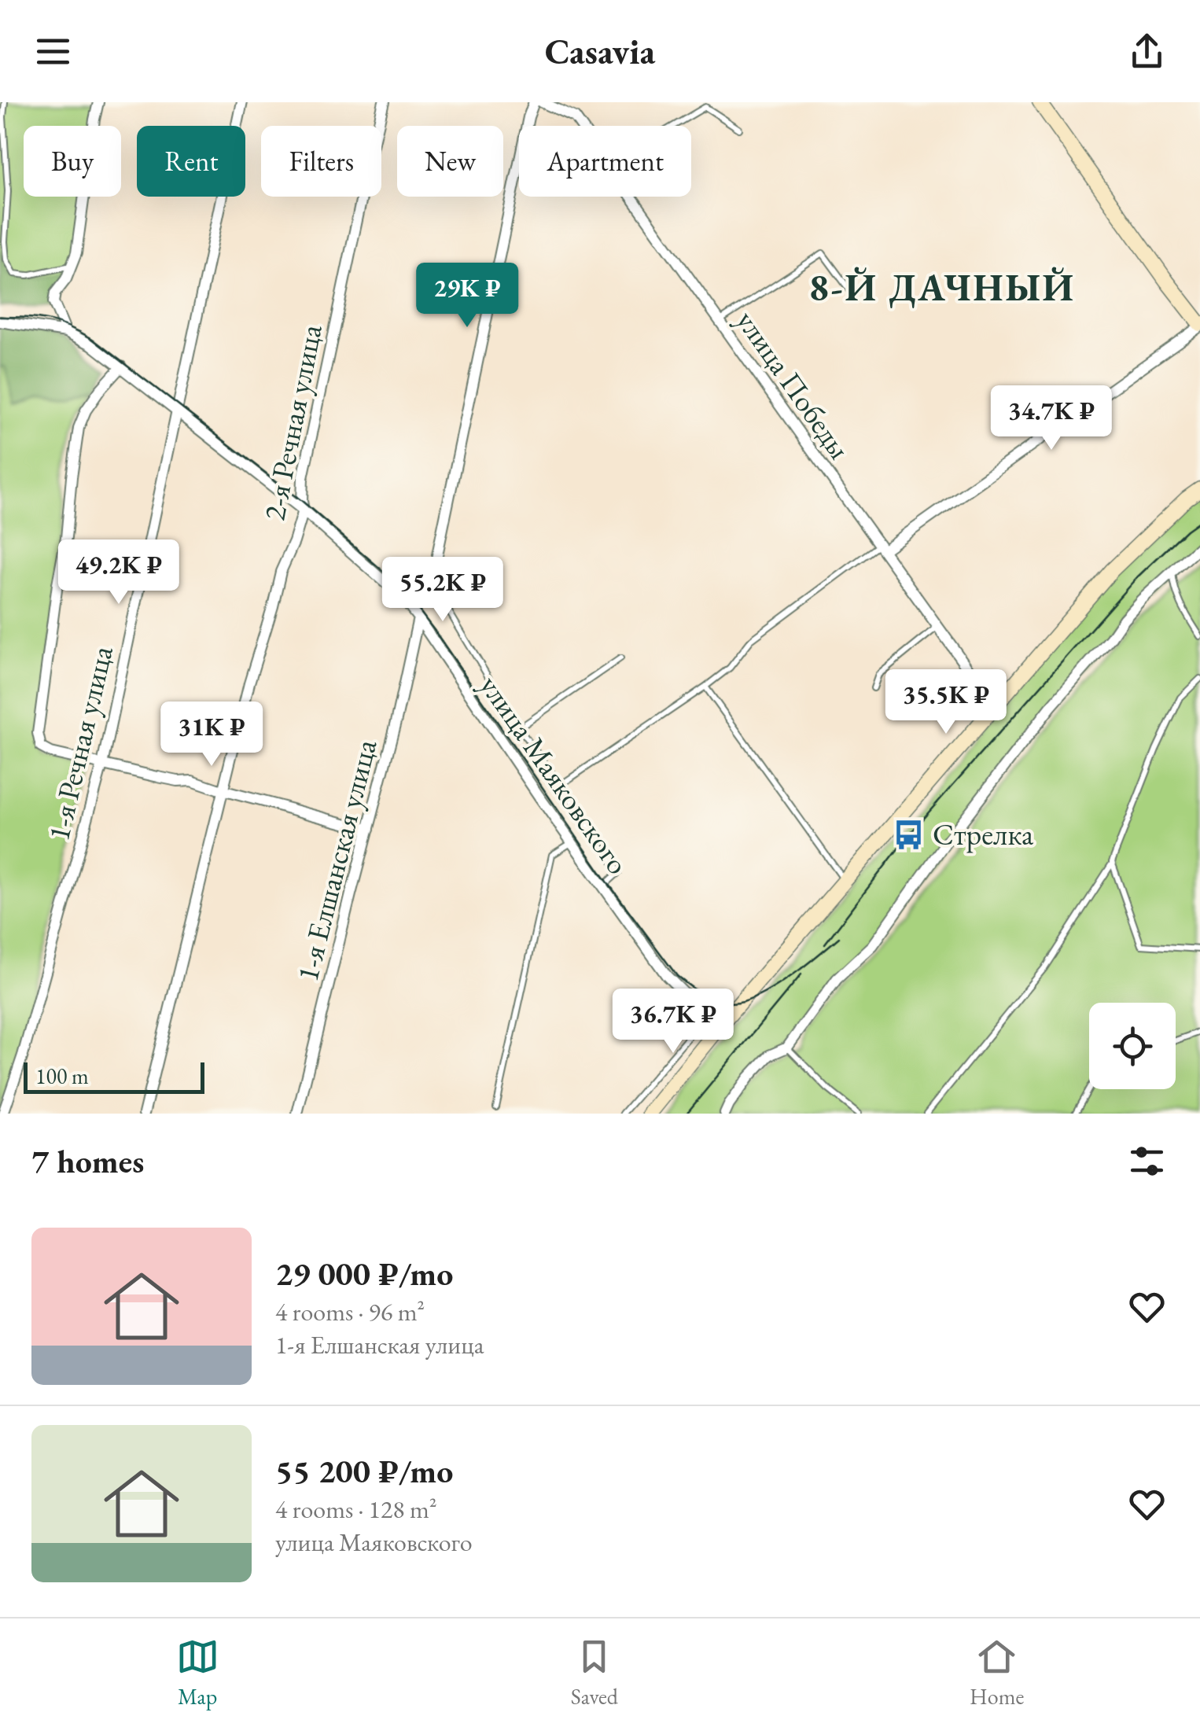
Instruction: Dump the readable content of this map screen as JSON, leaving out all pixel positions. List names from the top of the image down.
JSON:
{
  "streets": {
    "street": [
      "улица Победы",
      "2-я Речная улица",
      "1-я Речная улица",
      "улица Маяковского",
      "1-я Елшанская улица"
    ]
  },
  "crossings": [
    ["2-я Речная улица", "улица Маяковского"],
    ["1-я Речная улица", "улица Маяковского"],
    ["улица Маяковского", "1-я Елшанская улица"]
  ],
  "districts": ["8-Й ДАЧНЫЙ"],
  "places": {
    "bus stop": ["Стрелка"]
  },
  "scale_bar": "100 m",
  "page": {
    "header": "Casavia",
    "chip": [
      "Buy",
      "Rent",
      "Filters",
      "New",
      "Apartment"
    ],
    "price": [
      "29K ₽",
      "34.7K ₽",
      "49.2K ₽",
      "55.2K ₽",
      "35.5K ₽",
      "31K ₽",
      "36.7K ₽"
    ],
    "scale": "100 m",
    "heading": "7 homes",
    "list": [
      {
        "name": "29 000 ₽/mo",
        "note": "4 rooms · 96 m² · 1-я Елшанская улица"
      },
      {
        "name": "55 200 ₽/mo",
        "note": "4 rooms · 128 m² · улица Маяковского"
      }
    ],
    "tabs": ["Map", "Saved", "Home"]
  }
}
